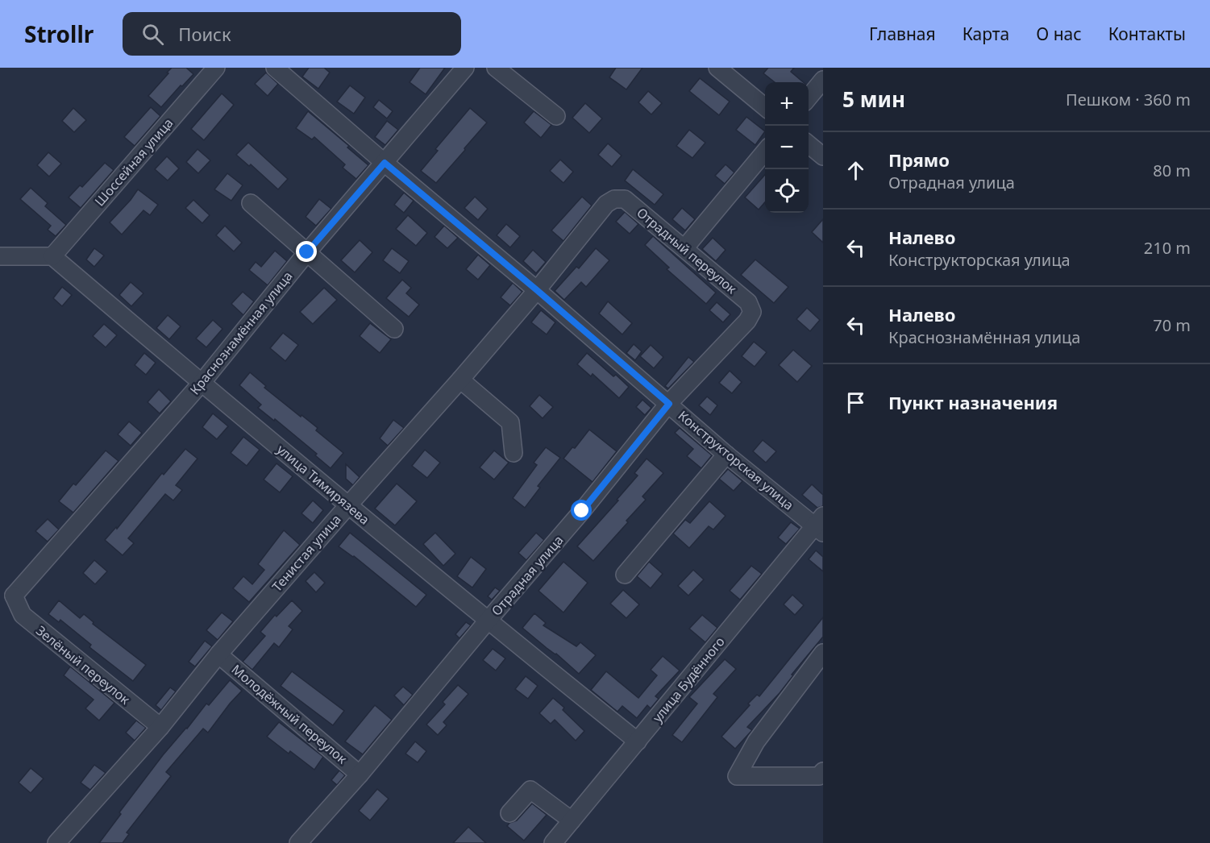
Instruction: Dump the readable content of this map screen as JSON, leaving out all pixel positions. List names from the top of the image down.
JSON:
{
  "streets": {
    "street": [
      "Шоссейная улица",
      "Отрадный переулок",
      "Краснознамённая улица",
      "Конструкторская улица",
      "улица Тимирязева",
      "Тенистая улица",
      "Отрадная улица",
      "Зелёный переулок",
      "улица Будённого",
      "Молодёжный переулок"
    ]
  },
  "crossings": [
    ["Шоссейная улица", "улица Тимирязева"],
    ["Отрадный переулок", "Тенистая улица"],
    ["Отрадный переулок", "Отрадная улица"],
    ["Краснознамённая улица", "Конструкторская улица"],
    ["Краснознамённая улица", "улица Тимирязева"],
    ["Краснознамённая улица", "Зелёный переулок"],
    ["Конструкторская улица", "Тенистая улица"],
    ["Конструкторская улица", "Отрадная улица"],
    ["Конструкторская улица", "улица Будённого"],
    ["улица Тимирязева", "Тенистая улица"],
    ["улица Тимирязева", "Отрадная улица"],
    ["улица Тимирязева", "улица Будённого"],
    ["Тенистая улица", "Зелёный переулок"],
    ["Тенистая улица", "Молодёжный переулок"],
    ["Отрадная улица", "Молодёжный переулок"]
  ],
  "page": {
    "header": "Strollr",
    "search": "Поиск",
    "nav": [
      "Главная",
      "Карта",
      "О нас",
      "Контакты"
    ],
    "heading": ["5 мин", "Пешком · 360 m"],
    "map_buttons": ["+", "−"],
    "list": [
      ["Прямо", "Отрадная улица", "80 m"],
      ["Налево", "Конструкторская улица", "210 m"],
      ["Налево", "Краснознамённая улица", "70 m"],
      "Пункт назначения"
    ]
  }
}
